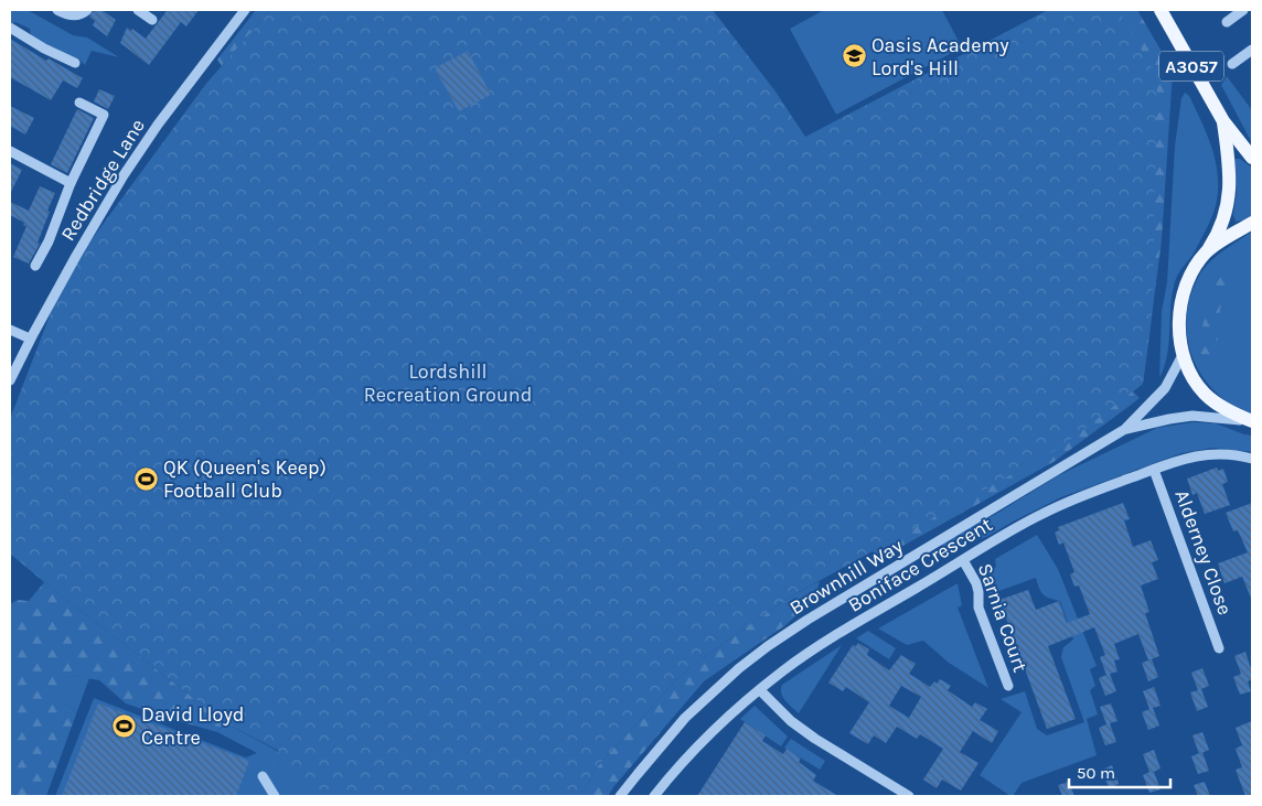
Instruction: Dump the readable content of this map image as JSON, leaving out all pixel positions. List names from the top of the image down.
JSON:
{
  "streets": {
    "main road": ["A3057"],
    "street": [
      "Redbridge Lane",
      "Alderney Close",
      "Boniface Crescent",
      "Brownhill Way",
      "Sarnia Court"
    ]
  },
  "crossings": [
    ["Alderney Close", "Boniface Crescent"],
    ["Boniface Crescent", "Sarnia Court"]
  ],
  "parks": ["Lordshill Recreation Ground"],
  "places": {
    "school or university": ["Oasis Academy Lord's Hill"],
    "sports": ["QK (Queen's Keep) Football Club", "David Lloyd Centre"]
  },
  "scale_bar": "50 m"
}
